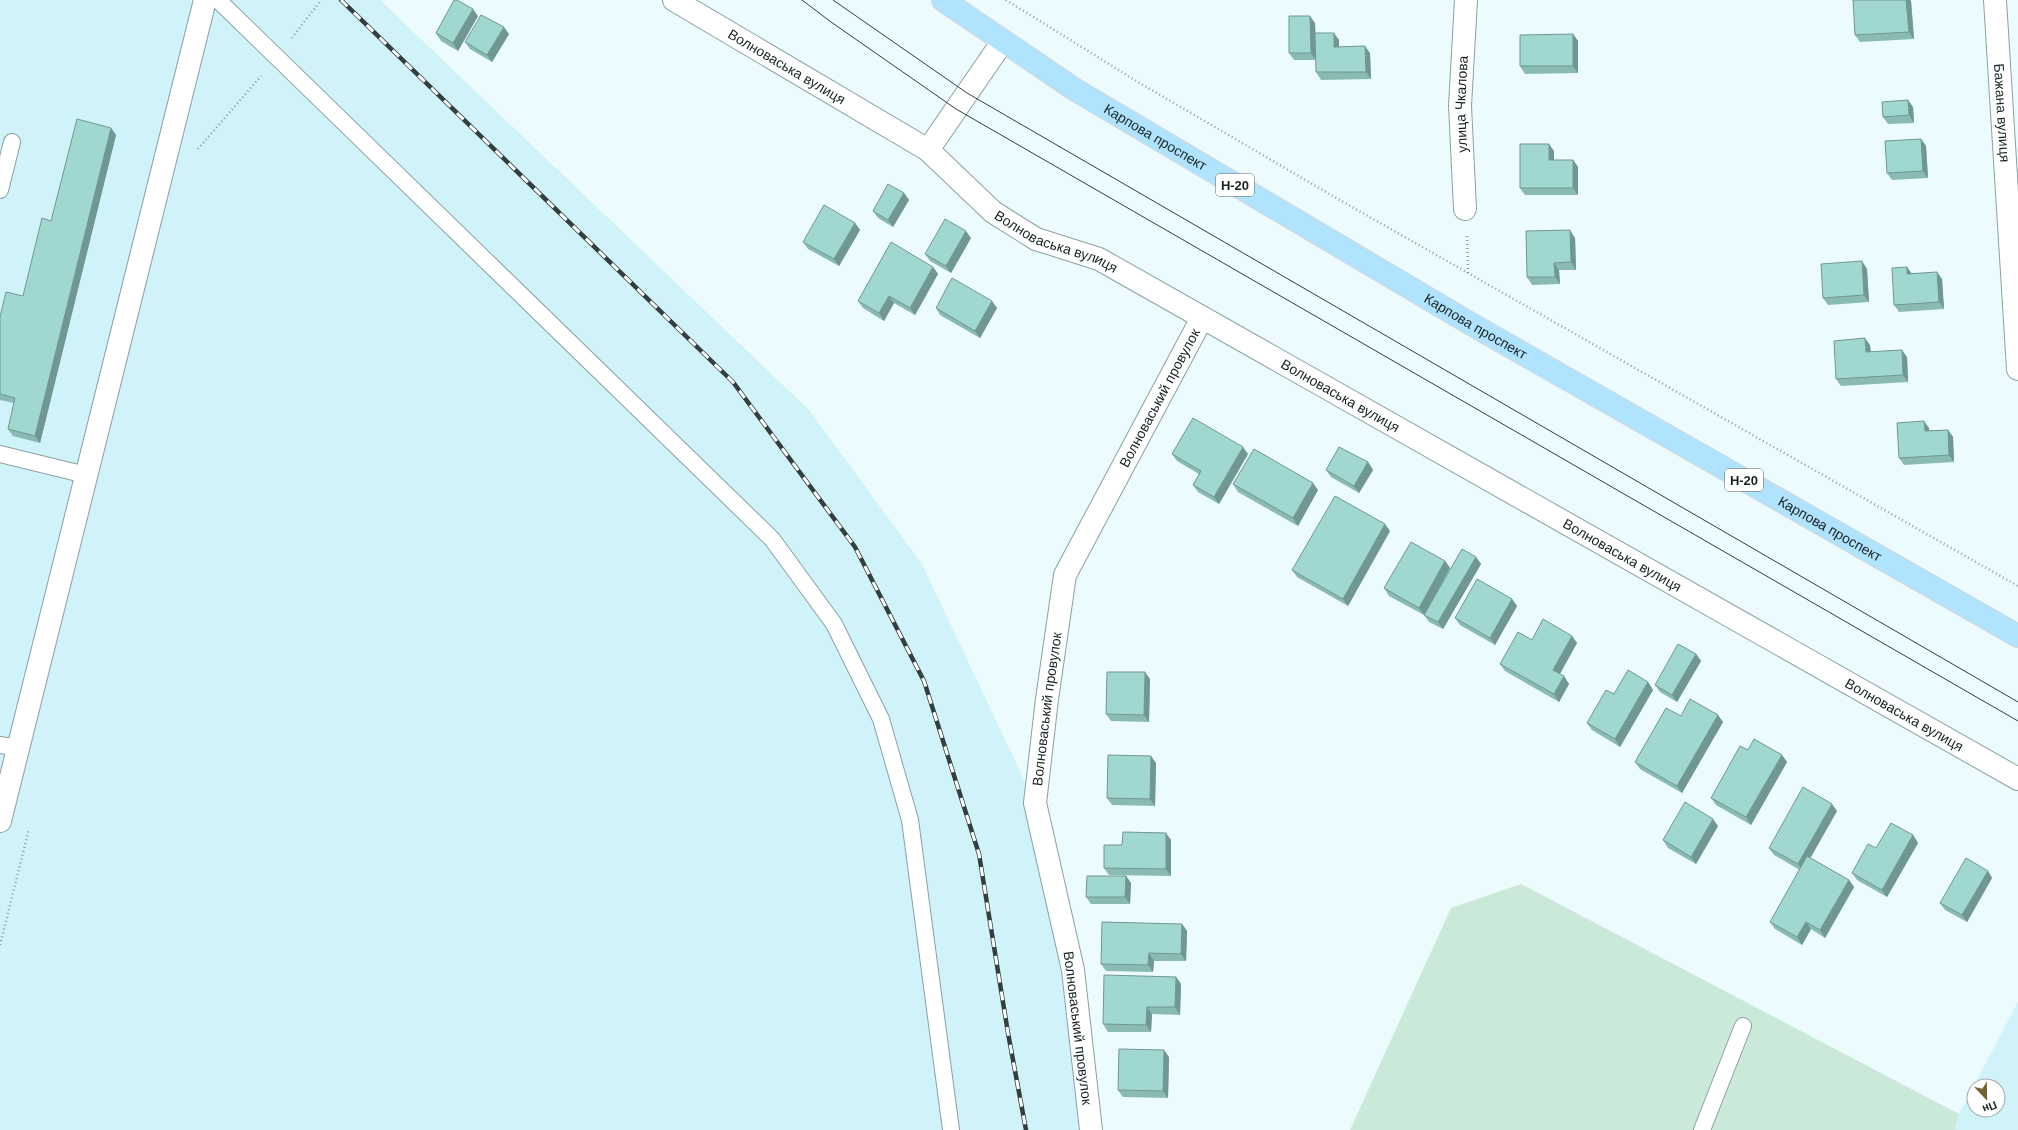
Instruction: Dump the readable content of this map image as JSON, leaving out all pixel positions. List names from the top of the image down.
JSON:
{
  "streets": {
    "main road": ["Карпова проспект", "Н-20"],
    "street": [
      "Волноваська вулиця",
      "улица Чкалова",
      "Бажана вулиця",
      "Волноваський провулок"
    ]
  },
  "crossings": [
    ["Волноваська вулиця", "Волноваський провулок"]
  ],
  "north": "bottom"
}
